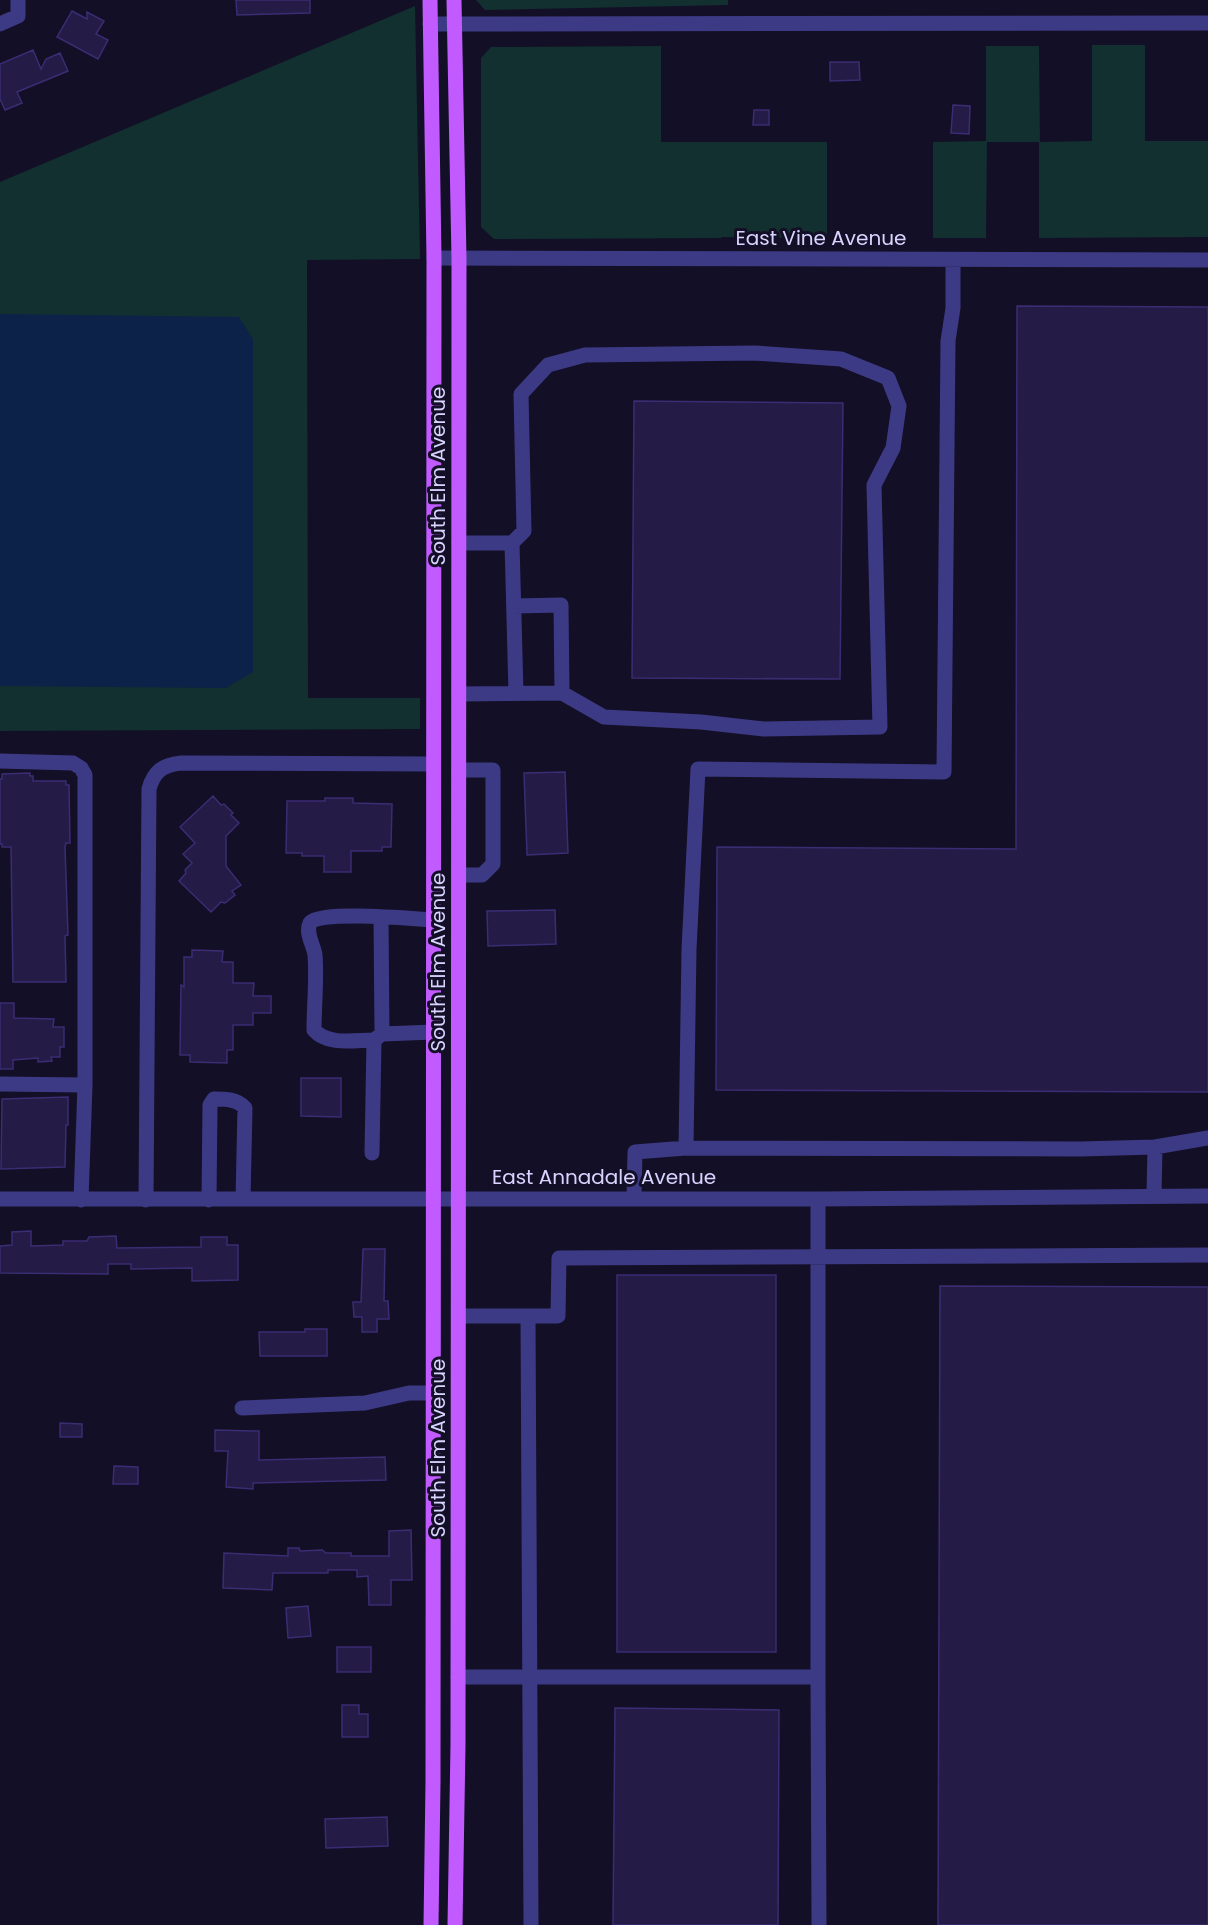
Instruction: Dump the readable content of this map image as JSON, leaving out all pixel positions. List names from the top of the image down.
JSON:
{
  "streets": {
    "main road": ["South Elm Avenue"],
    "street": ["East Vine Avenue", "East Annadale Avenue"]
  },
  "crossings": [
    ["East Vine Avenue", "South Elm Avenue"],
    ["South Elm Avenue", "East Annadale Avenue"]
  ]
}
